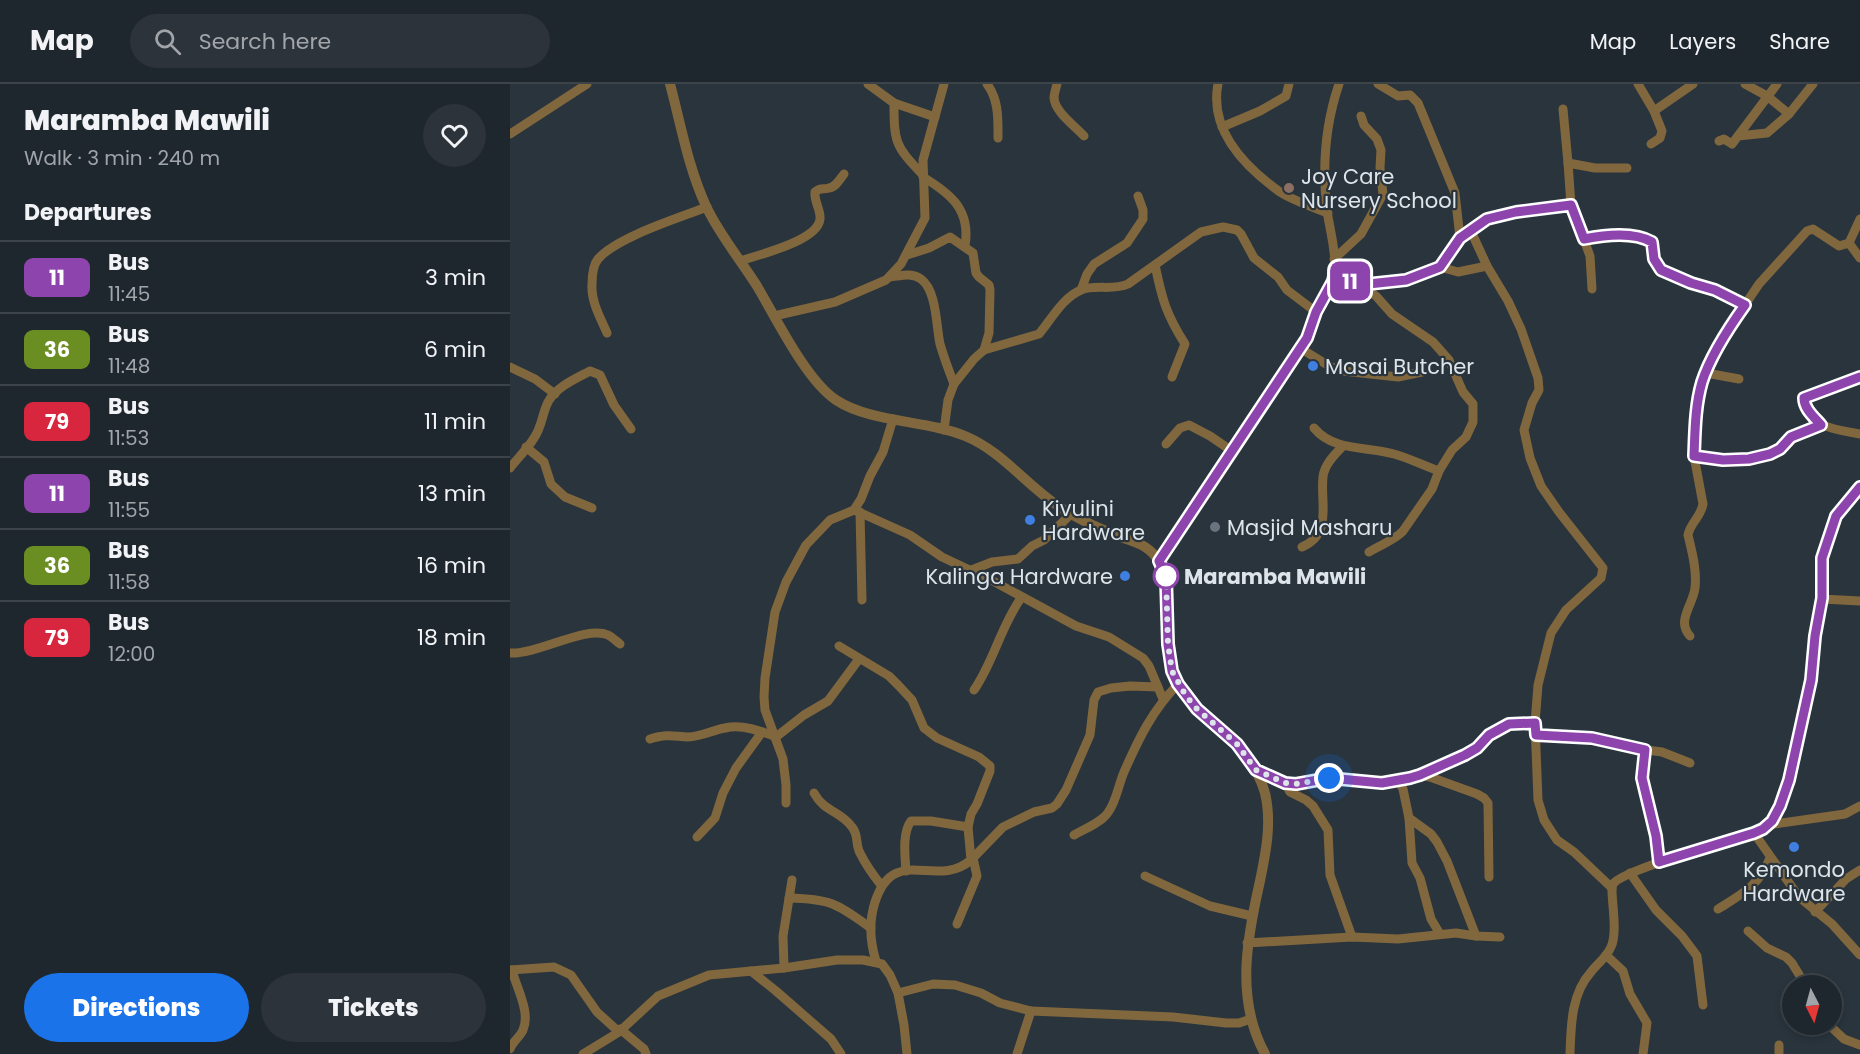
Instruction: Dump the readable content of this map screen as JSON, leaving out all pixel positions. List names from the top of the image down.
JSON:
{
  "places": [
    "Joy Care Nursery School",
    "Masai Butcher",
    "Kivulini Hardware",
    "Masjid Masharu",
    "Kalinga Hardware",
    "Maramba Mawili",
    "Kemondo Hardware"
  ],
  "lines": ["bus line 11"],
  "north": "bottom",
  "page": {
    "header": "Map",
    "search": "Search here",
    "nav": ["Map", "Layers", "Share"],
    "heading": [
      ["Maramba Mawili", "Walk · 3 min · 240 m"],
      "Departures"
    ],
    "on_map": "11",
    "list": [
      {
        "mark": "11",
        "name": "Bus",
        "note": "11:45",
        "value": "3 min"
      },
      {
        "mark": "36",
        "name": "Bus",
        "note": "11:48",
        "value": "6 min"
      },
      {
        "mark": "79",
        "name": "Bus",
        "note": "11:53",
        "value": "11 min"
      },
      {
        "mark": "11",
        "name": "Bus",
        "note": "11:55",
        "value": "13 min"
      },
      {
        "mark": "36",
        "name": "Bus",
        "note": "11:58",
        "value": "16 min"
      },
      {
        "mark": "79",
        "name": "Bus",
        "note": "12:00",
        "value": "18 min"
      }
    ],
    "buttons": ["Directions", "Tickets"]
  }
}
